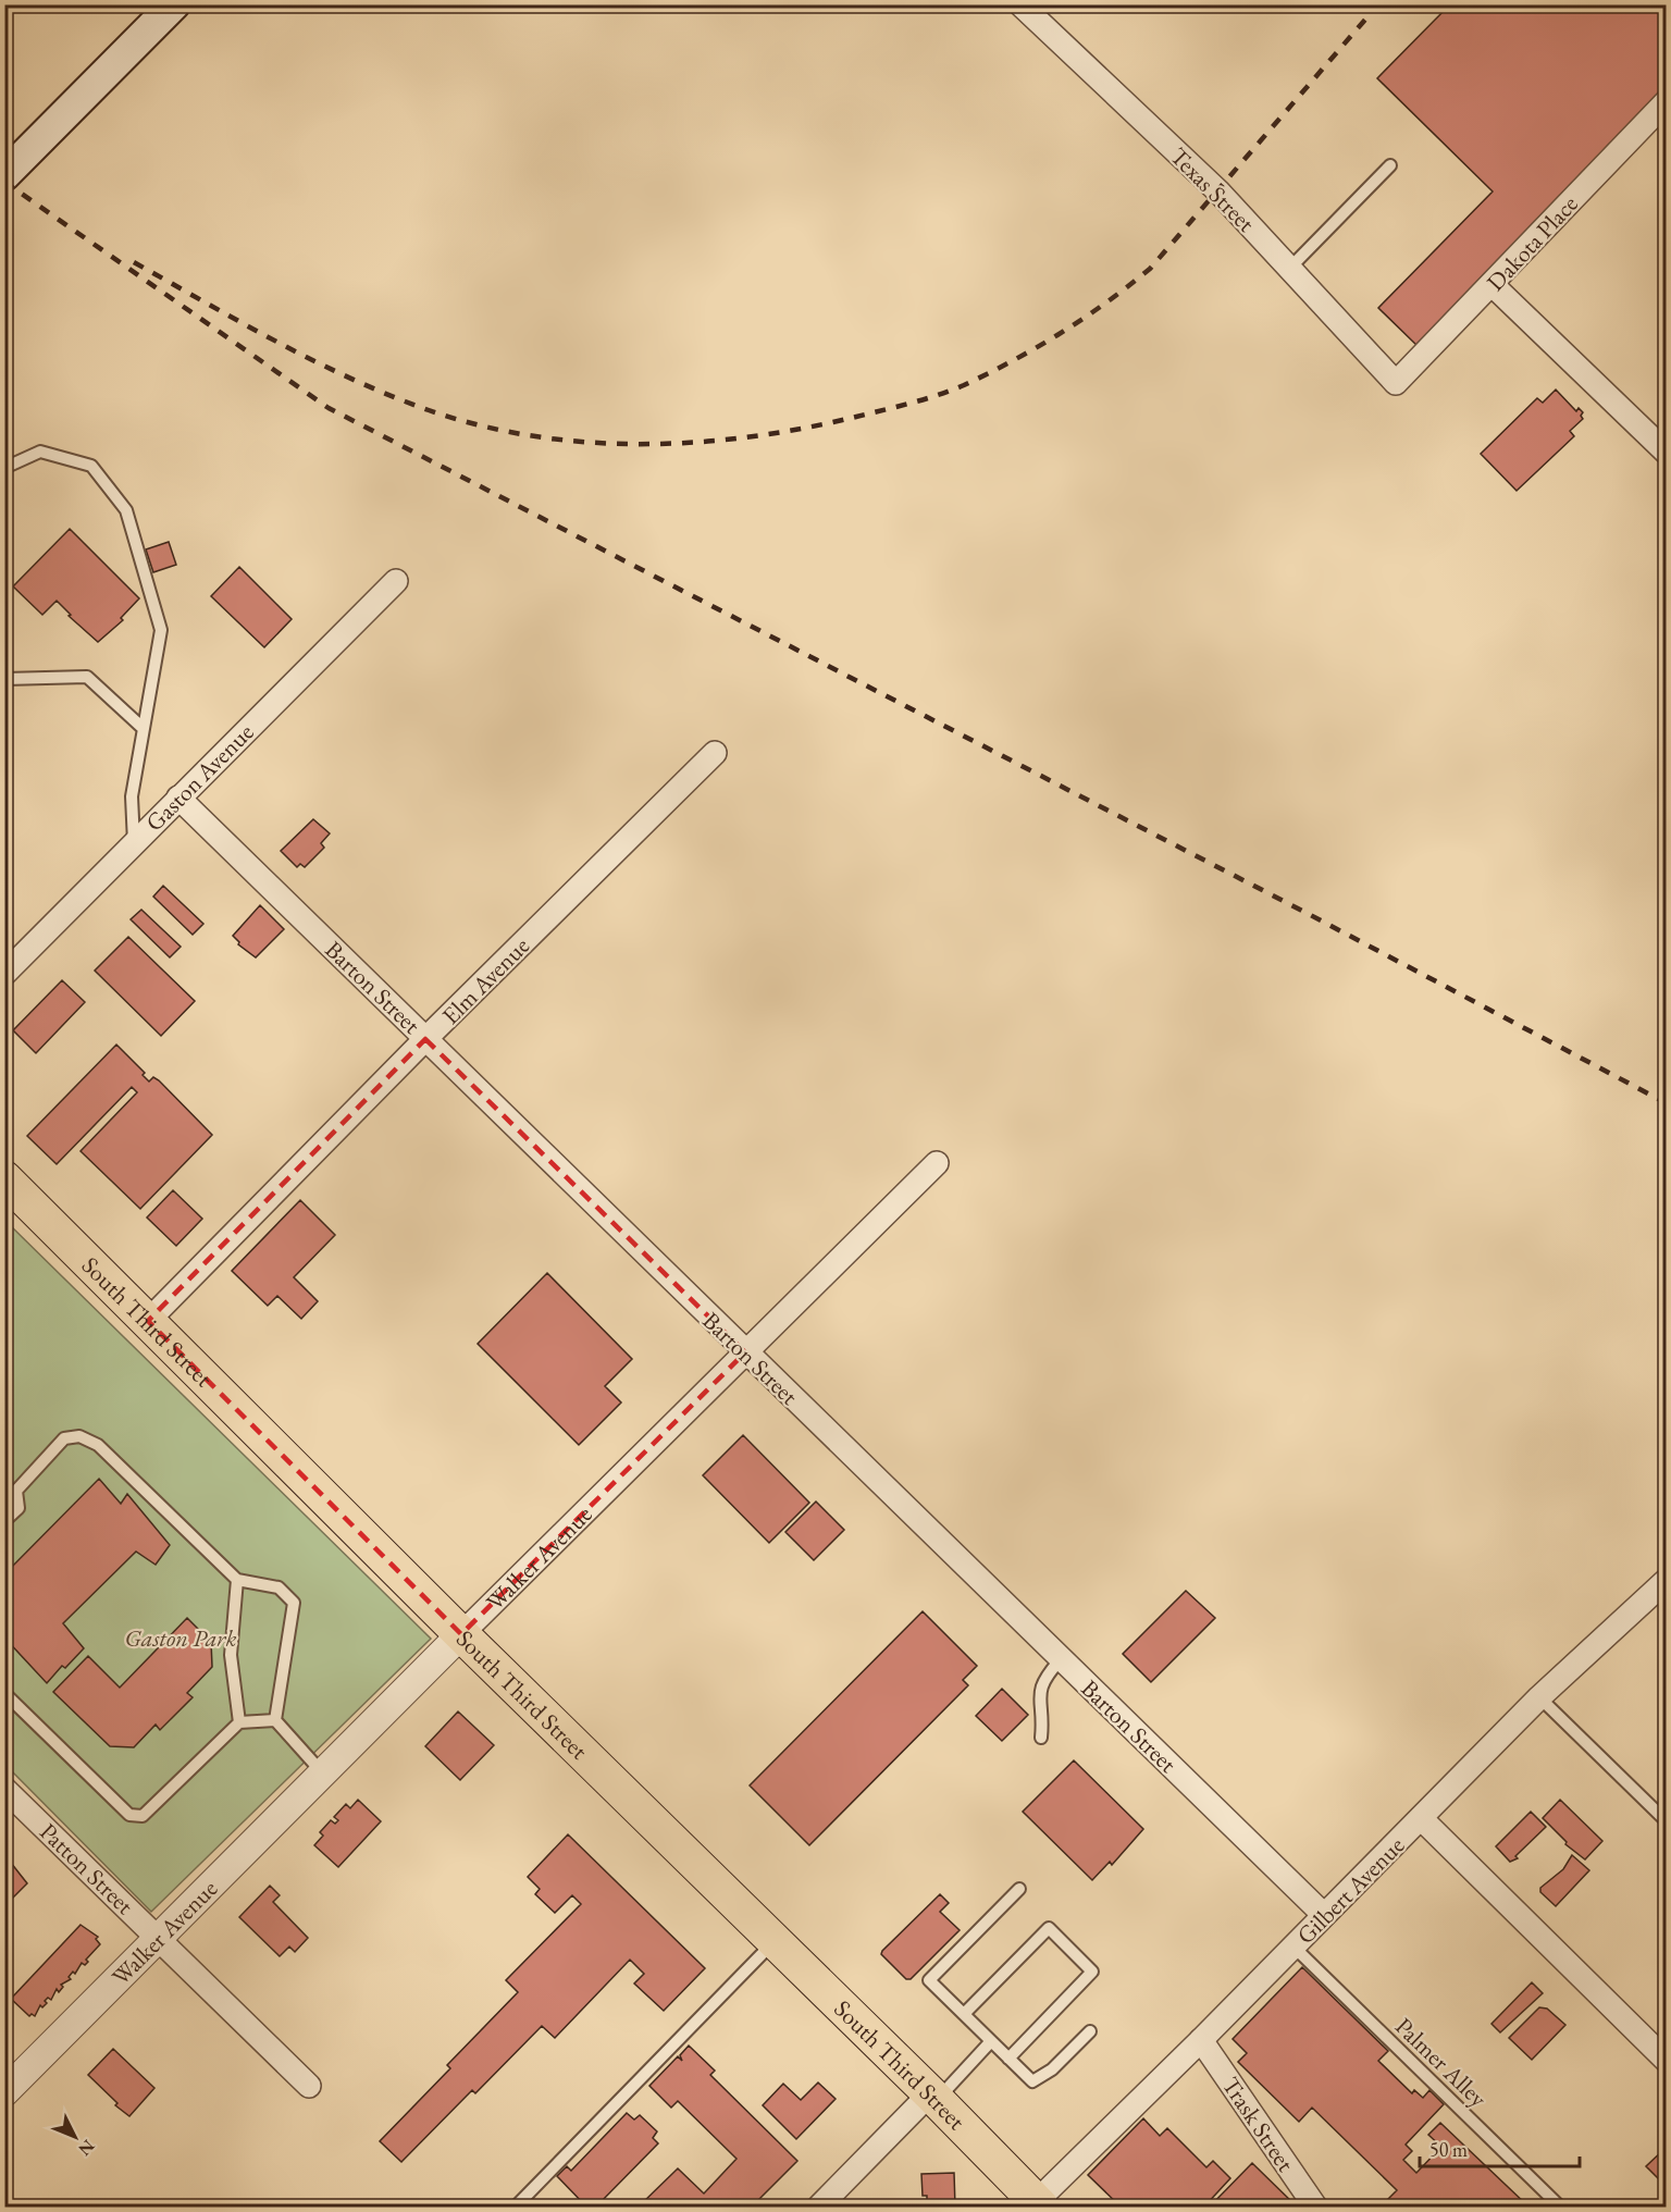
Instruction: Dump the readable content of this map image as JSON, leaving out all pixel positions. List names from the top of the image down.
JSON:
{
  "streets": {
    "main road": ["South Third Street"],
    "street": [
      "Texas Street",
      "Dakota Place",
      "Gaston Avenue",
      "Elm Avenue",
      "Barton Street",
      "Walker Avenue",
      "Patton Street",
      "Gilbert Avenue",
      "Trask Street"
    ],
    "lane": ["Palmer Alley"]
  },
  "crossings": [
    ["Texas Street", "Dakota Place"],
    ["Gaston Avenue", "Barton Street"],
    ["Elm Avenue", "Barton Street"],
    ["Elm Avenue", "South Third Street"],
    ["Barton Street", "Walker Avenue"],
    ["Barton Street", "Gilbert Avenue"],
    ["South Third Street", "Walker Avenue"],
    ["South Third Street", "Gilbert Avenue"],
    ["Walker Avenue", "Patton Street"],
    ["Gilbert Avenue", "Palmer Alley"],
    ["Gilbert Avenue", "Trask Street"]
  ],
  "parks": ["Gaston Park"],
  "scale_bar": "50 m",
  "north": "bottom right"
}
